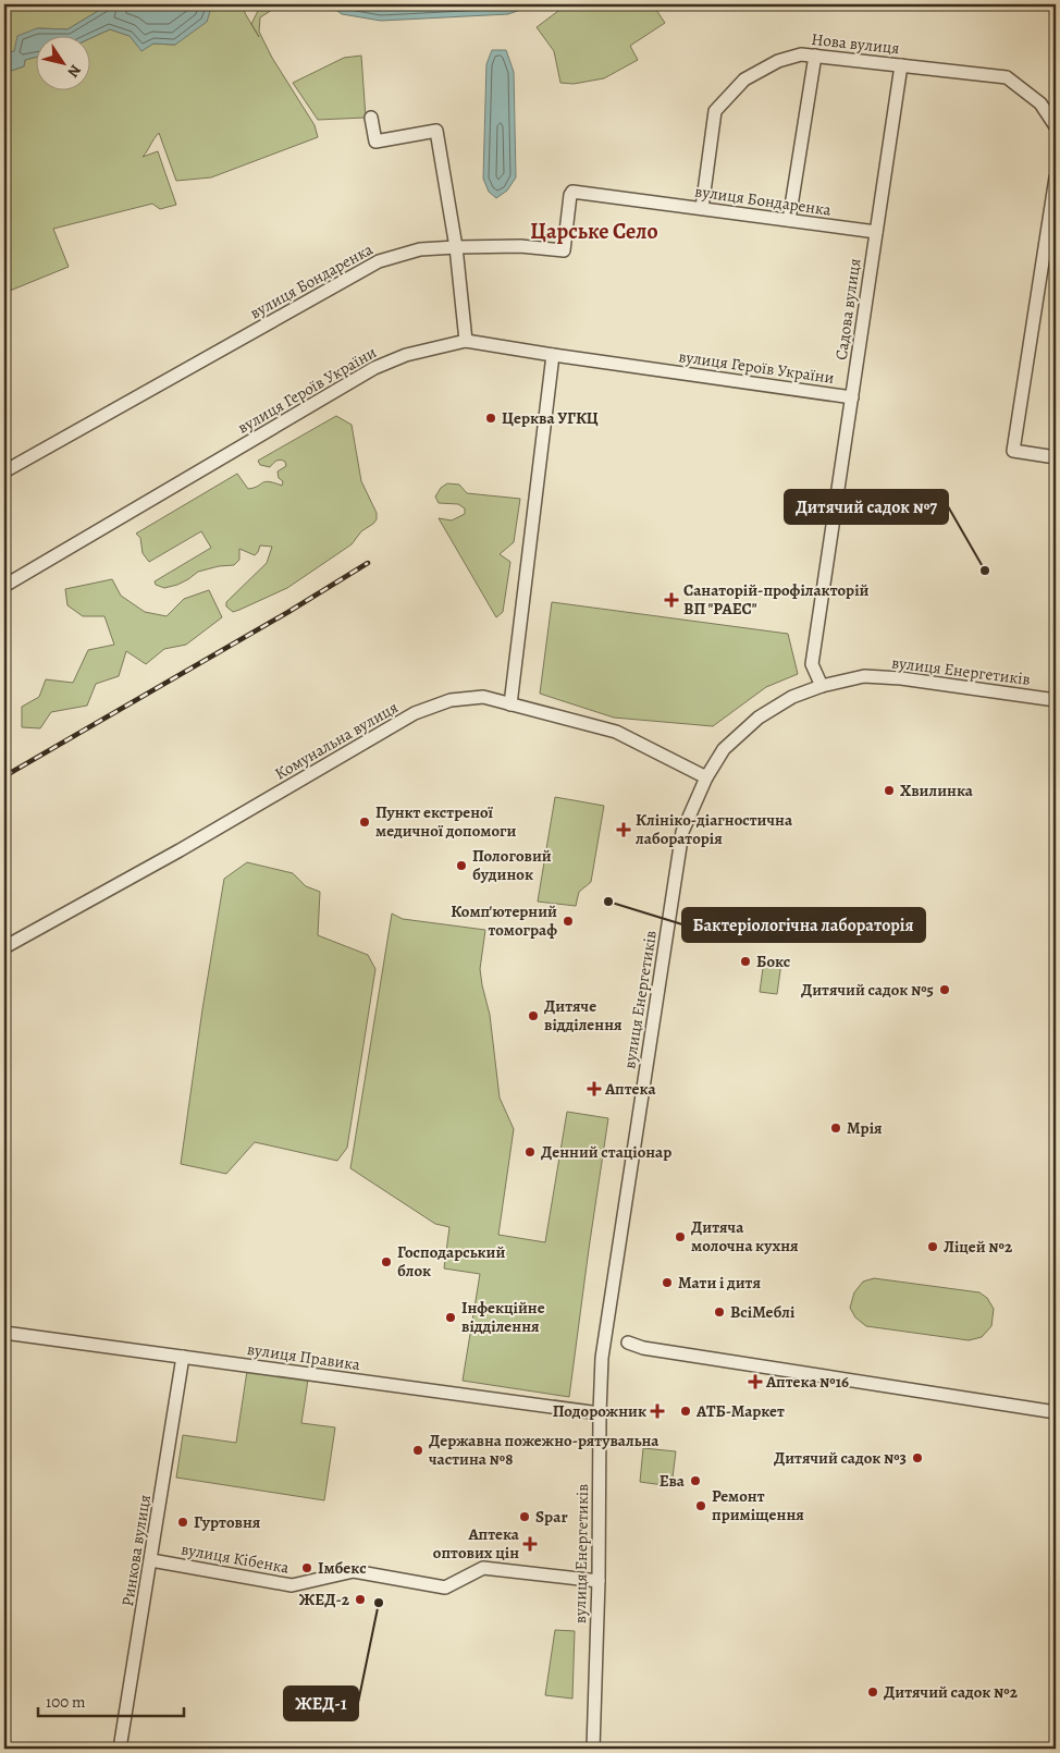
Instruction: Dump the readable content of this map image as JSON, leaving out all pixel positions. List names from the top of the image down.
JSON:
{
  "streets": {
    "street": [
      "Нова вулиця",
      "вулиця Бондаренка",
      "Садова вулиця",
      "вулиця Героїв України",
      "вулиця Енергетиків",
      "Комунальна вулиця",
      "вулиця Правика",
      "Ринкова вулиця",
      "вулиця Кібенка"
    ]
  },
  "crossings": [
    ["Нова вулиця", "вулиця Бондаренка"],
    ["Нова вулиця", "Садова вулиця"],
    ["вулиця Бондаренка", "Садова вулиця"],
    ["Садова вулиця", "вулиця Героїв України"],
    ["Садова вулиця", "вулиця Енергетиків"],
    ["вулиця Енергетиків", "Комунальна вулиця"],
    ["вулиця Енергетиків", "вулиця Правика"],
    ["вулиця Енергетиків", "вулиця Кібенка"],
    ["вулиця Правика", "Ринкова вулиця"],
    ["Ринкова вулиця", "вулиця Кібенка"]
  ],
  "districts": ["Царське Село"],
  "places": {
    "other": [
      "Церква УГКЦ",
      "Дитячий садок №7",
      "Хвилинка",
      "Пункт екстреної медичної допомоги",
      "Пологовий будинок",
      "Бактеріологічна лабораторія",
      "Комп'ютерний томограф",
      "Бокс",
      "Дитячий садок №5",
      "Дитяче відділення",
      "Мрія",
      "Денний стаціонар",
      "Дитяча молочна кухня",
      "Ліцей №2",
      "Господарський блок",
      "Мати і дитя",
      "ВсіМеблі",
      "Інфекційне відділення",
      "АТБ-Маркет",
      "Державна пожежно-рятувальна частина №8",
      "Дитячий садок №3",
      "Ева",
      "Ремонт приміщення",
      "Spar",
      "Гуртовня",
      "Імбекс",
      "ЖЕД-2",
      "ЖЕД-1",
      "Дитячий садок №2"
    ],
    "health": [
      "Санаторій-профілакторій ВП \"РАЕС\"",
      "Клініко-діагностична лабораторія",
      "Аптека",
      "Аптека №16",
      "Подорожник",
      "Аптека оптових цін"
    ]
  },
  "scale_bar": "100 m",
  "north": "bottom right"
}
